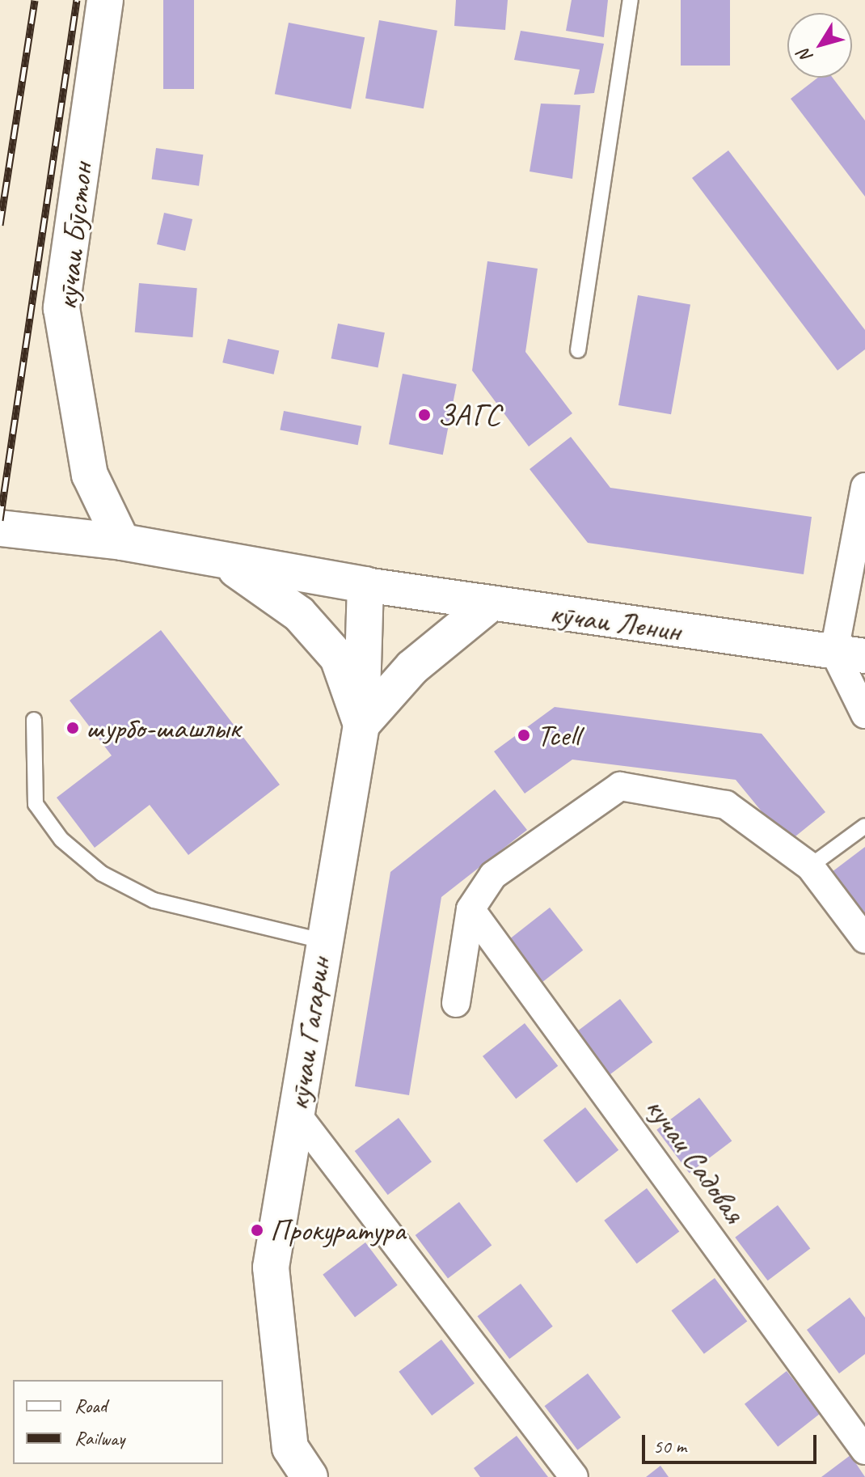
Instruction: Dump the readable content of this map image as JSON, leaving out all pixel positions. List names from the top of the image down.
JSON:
{
  "streets": {
    "main road": ["кӯчаи Бӯстон", "кӯчаи Гагарин"],
    "street": ["кӯчаи Ленин", "кучаи Садовая"]
  },
  "crossings": [
    ["кӯчаи Ленин", "кӯчаи Гагарин"]
  ],
  "places": [
    "ЗАГС",
    "шурбо-шашлык",
    "Tcell",
    "Прокуратура"
  ],
  "legend": ["Road", "Railway"],
  "scale_bar": "50 m",
  "north": "bottom left"
}
